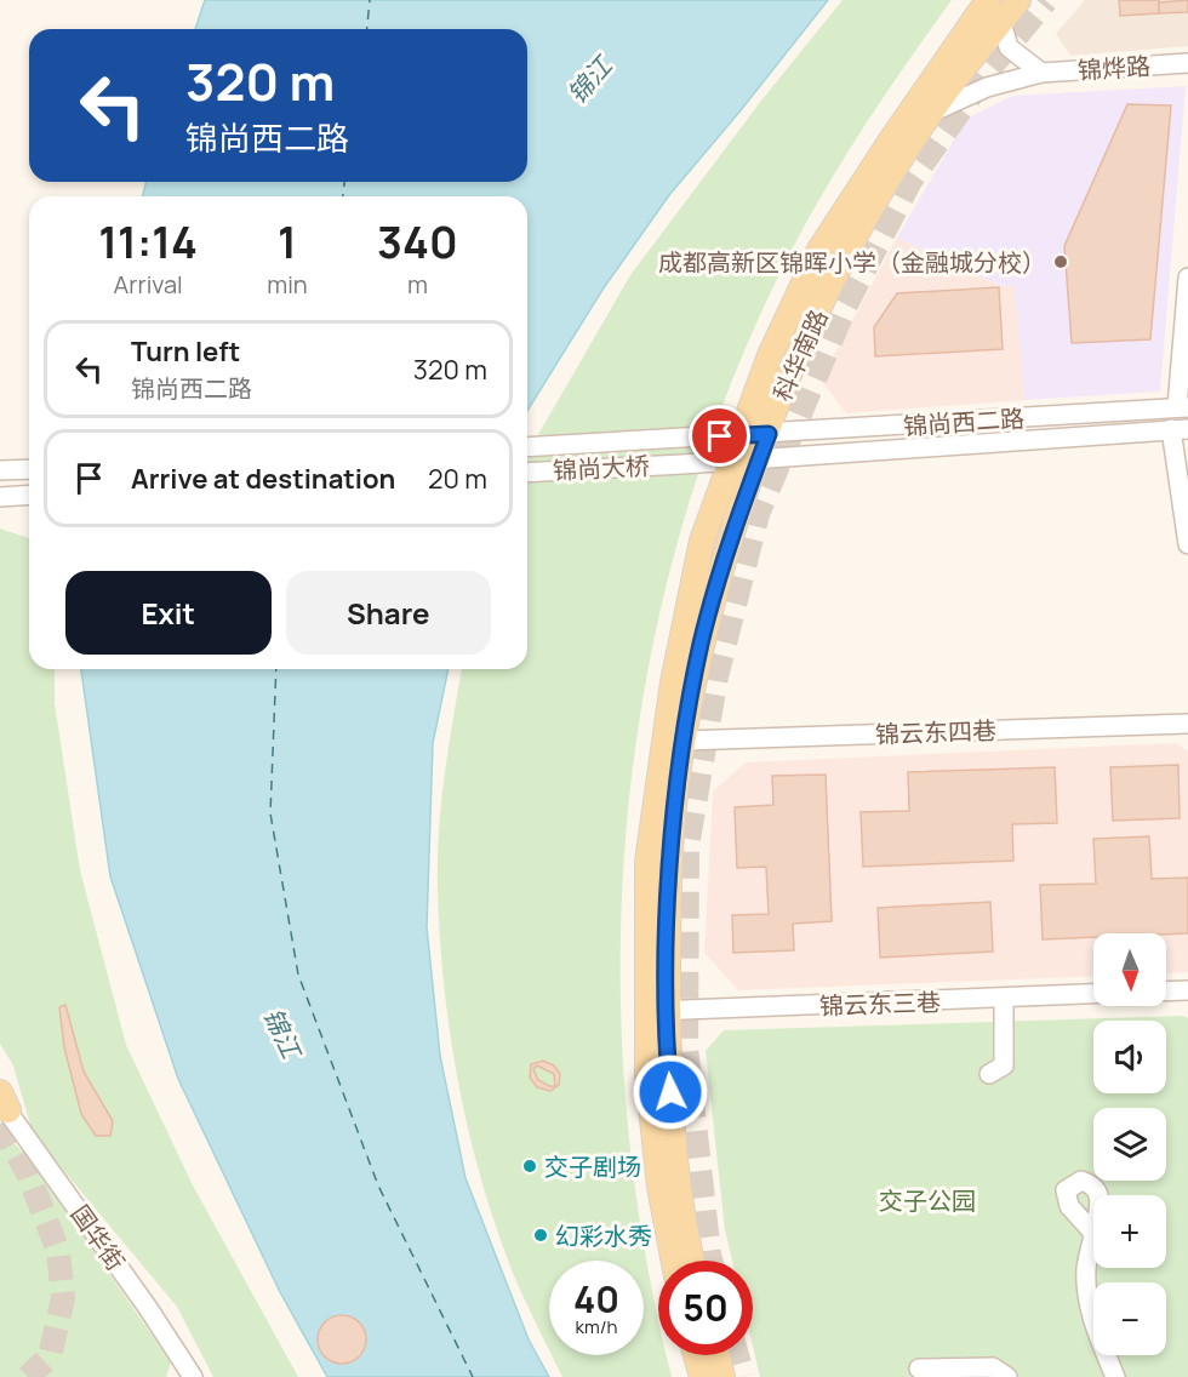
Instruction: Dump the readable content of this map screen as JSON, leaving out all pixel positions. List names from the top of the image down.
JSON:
{
  "streets": {
    "main road": ["科华南路"],
    "street": [
      "锦烨路",
      "锦尚西二路",
      "锦尚大桥",
      "锦云东四巷",
      "锦云东三巷",
      "国华街"
    ]
  },
  "crossings": [
    ["锦烨路", "科华南路"],
    ["科华南路", "锦尚西二路"],
    ["科华南路", "锦尚大桥"],
    ["科华南路", "锦云东四巷"],
    ["科华南路", "锦云东三巷"],
    ["锦尚西二路", "锦尚大桥"]
  ],
  "water": ["锦江"],
  "parks": ["交子公园"],
  "places": ["成都高新区锦晖小学（金融城分校）", "交子剧场", "幻彩水秀"],
  "north": "bottom",
  "page": {
    "turn": ["320 m", "锦尚西二路"],
    "eta": [
      "11:14",
      "Arrival",
      "1",
      "min",
      "340",
      "m"
    ],
    "list": [
      {
        "name": "Turn left",
        "note": "锦尚西二路",
        "value": "320 m"
      },
      {
        "name": "Arrive at destination",
        "value": "20 m"
      }
    ],
    "buttons": ["Exit", "Share"],
    "map_buttons": ["+", "−"],
    "speed": "40 km/h",
    "limit": "50"
  }
}
